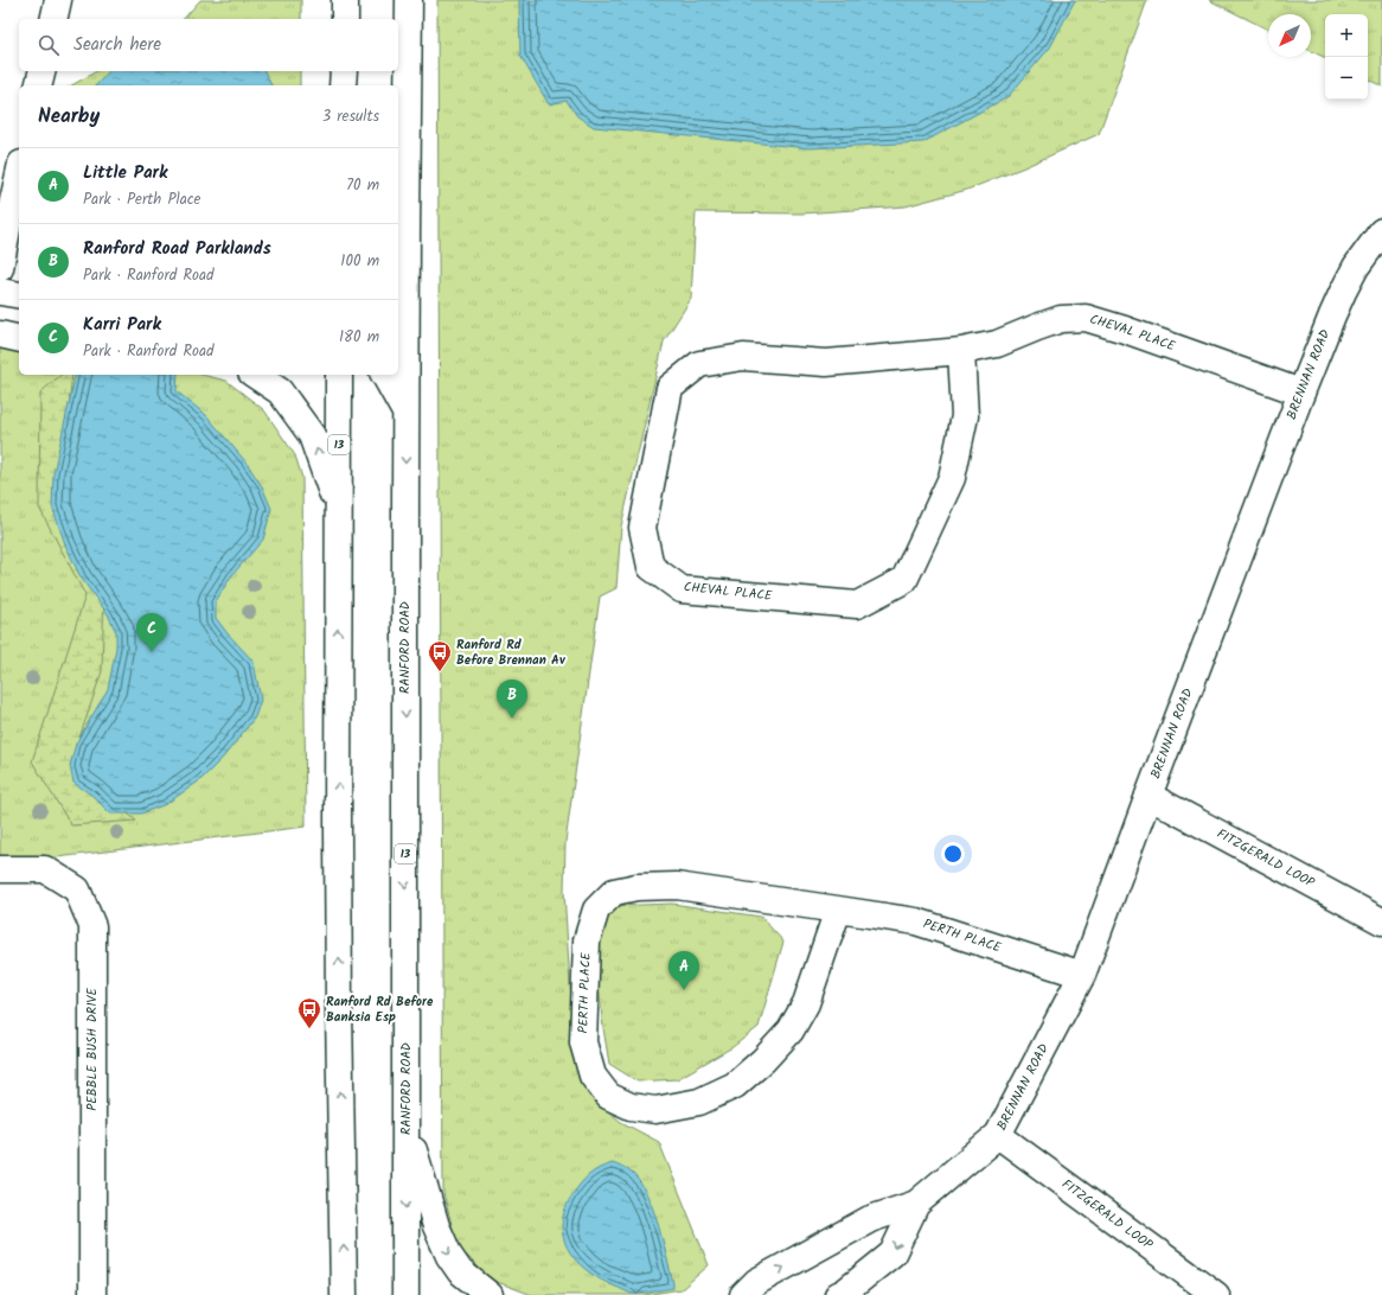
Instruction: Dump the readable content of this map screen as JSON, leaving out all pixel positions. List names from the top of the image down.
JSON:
{
  "streets": {
    "street": [
      "CHEVAL PLACE",
      "BRENNAN ROAD",
      "13",
      "RANFORD ROAD",
      "FITZGERALD LOOP",
      "PERTH PLACE",
      "PEBBLE BUSH DRIVE"
    ]
  },
  "crossings": [
    ["CHEVAL PLACE", "BRENNAN ROAD"],
    ["BRENNAN ROAD", "FITZGERALD LOOP"],
    ["BRENNAN ROAD", "PERTH PLACE"]
  ],
  "places": {
    "bus stop": ["Ranford Rd Before Brennan Av", "Ranford Rd Before Banksia Esp"]
  },
  "north": "bottom left",
  "page": {
    "map_buttons": ["+", "−"],
    "search": "Search here",
    "heading": ["Nearby", "3 results"],
    "list": [
      {
        "mark": "A",
        "name": "Little Park",
        "note": "Park · Perth Place",
        "value": "70 m"
      },
      {
        "mark": "B",
        "name": "Ranford Road Parklands",
        "note": "Park · Ranford Road",
        "value": "100 m"
      },
      {
        "mark": "C",
        "name": "Karri Park",
        "note": "Park · Ranford Road",
        "value": "180 m"
      }
    ],
    "pins": ["C", "B", "A"]
  }
}
